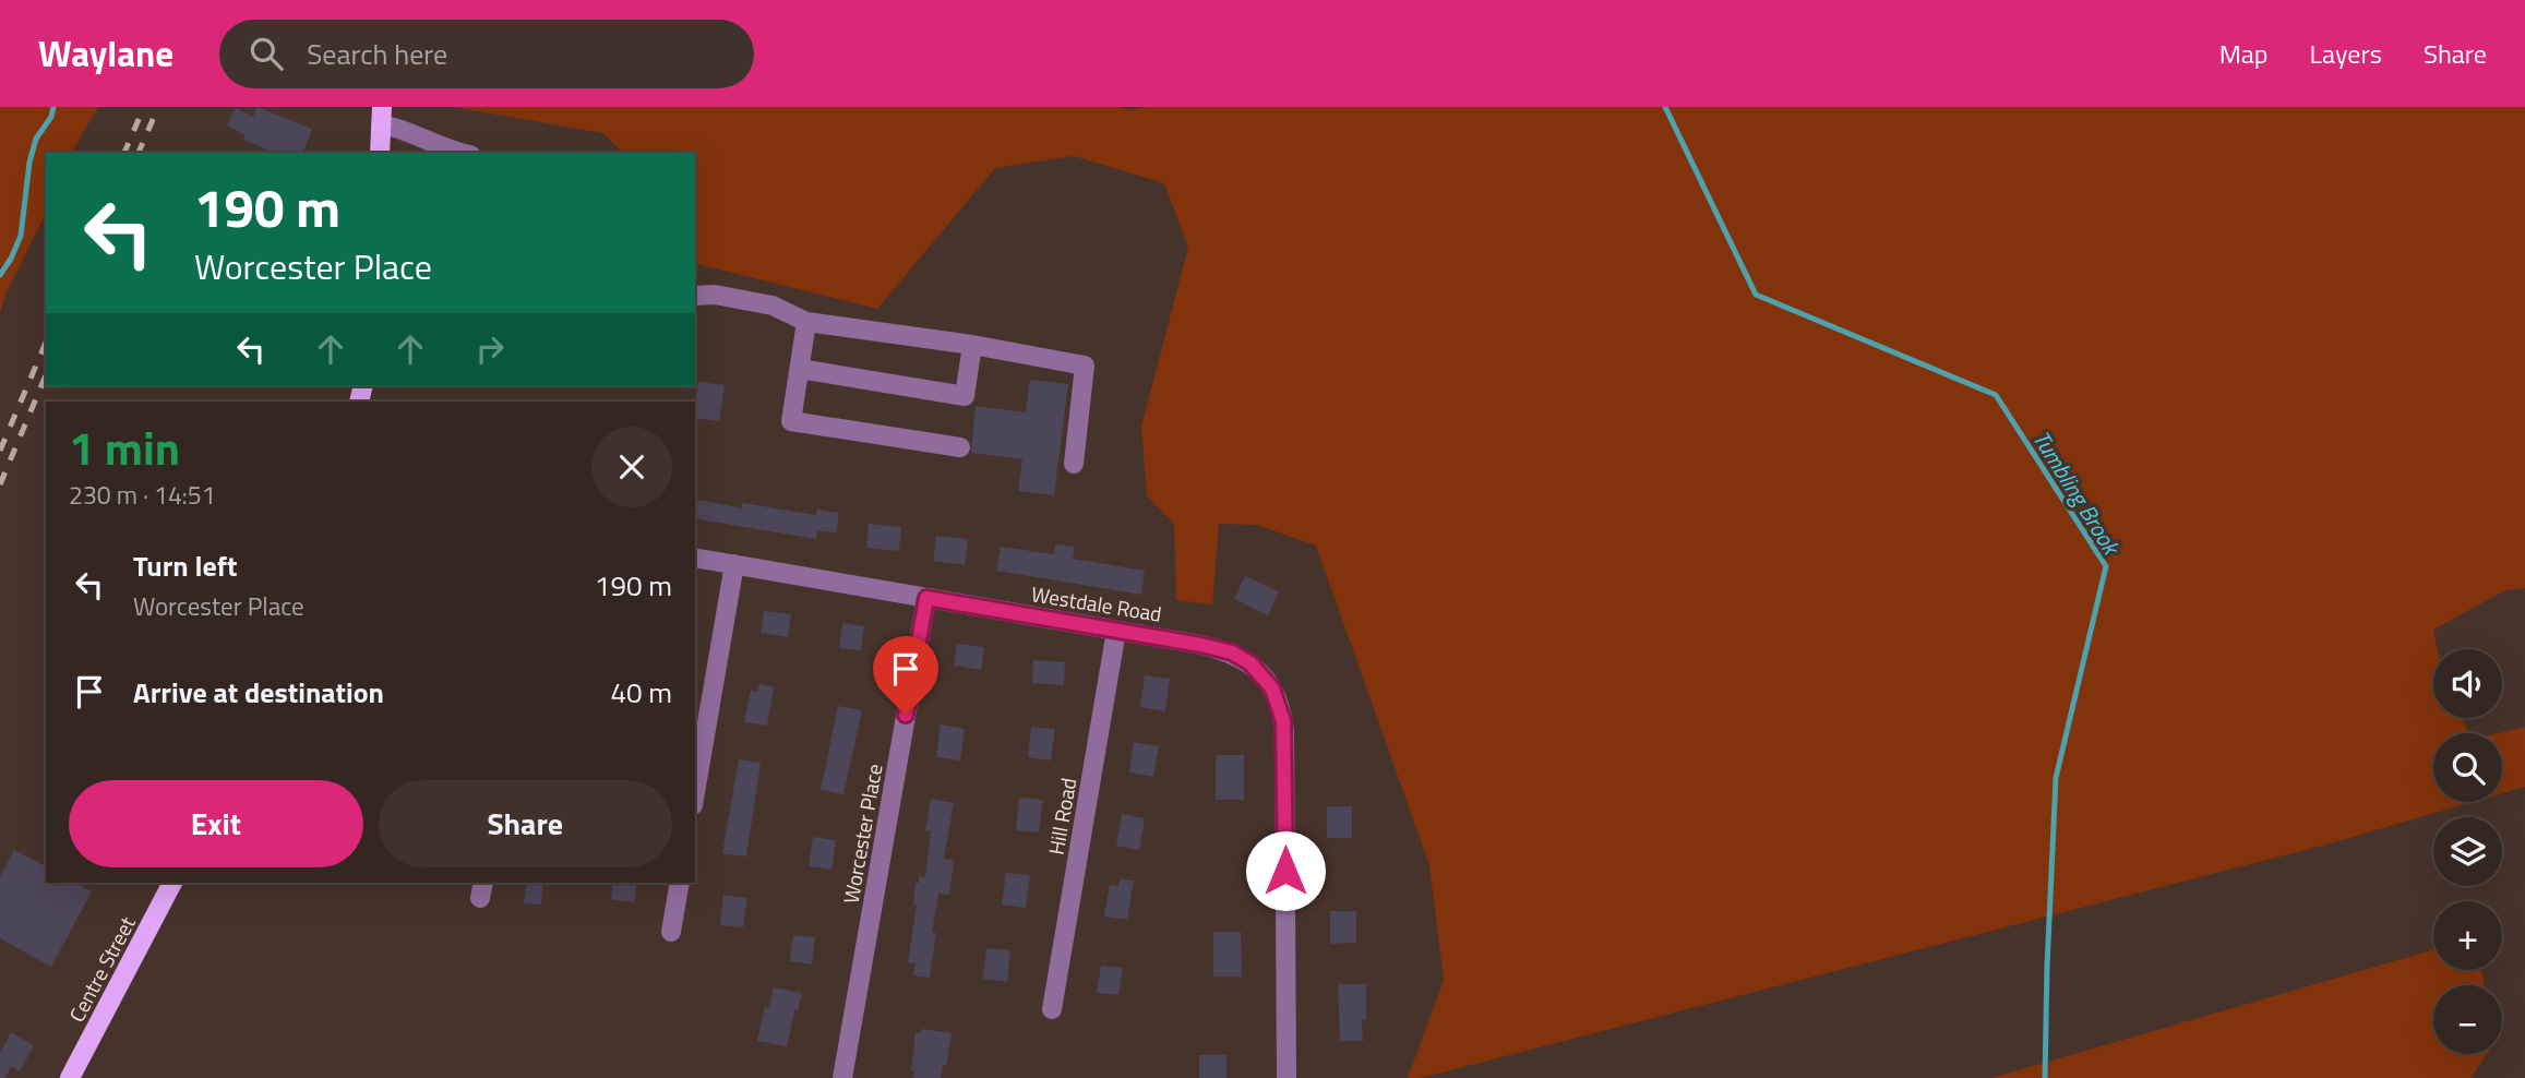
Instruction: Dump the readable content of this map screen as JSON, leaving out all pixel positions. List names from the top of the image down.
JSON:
{
  "streets": {
    "main road": ["Centre Street"],
    "street": ["Westdale Road", "Hill Road", "Worcester Place"]
  },
  "crossings": [
    ["Westdale Road", "Hill Road"],
    ["Westdale Road", "Worcester Place"]
  ],
  "water": ["Tumbling Brook"],
  "page": {
    "header": "Waylane",
    "search": "Search here",
    "nav": ["Map", "Layers", "Share"],
    "turn": ["190 m", "Worcester Place"],
    "heading": ["1 min", "230 m · 14:51"],
    "list": [
      {
        "name": "Turn left",
        "note": "Worcester Place",
        "value": "190 m"
      },
      {
        "name": "Arrive at destination",
        "value": "40 m"
      }
    ],
    "map_buttons": ["+", "−"],
    "buttons": ["Exit", "Share"]
  }
}
